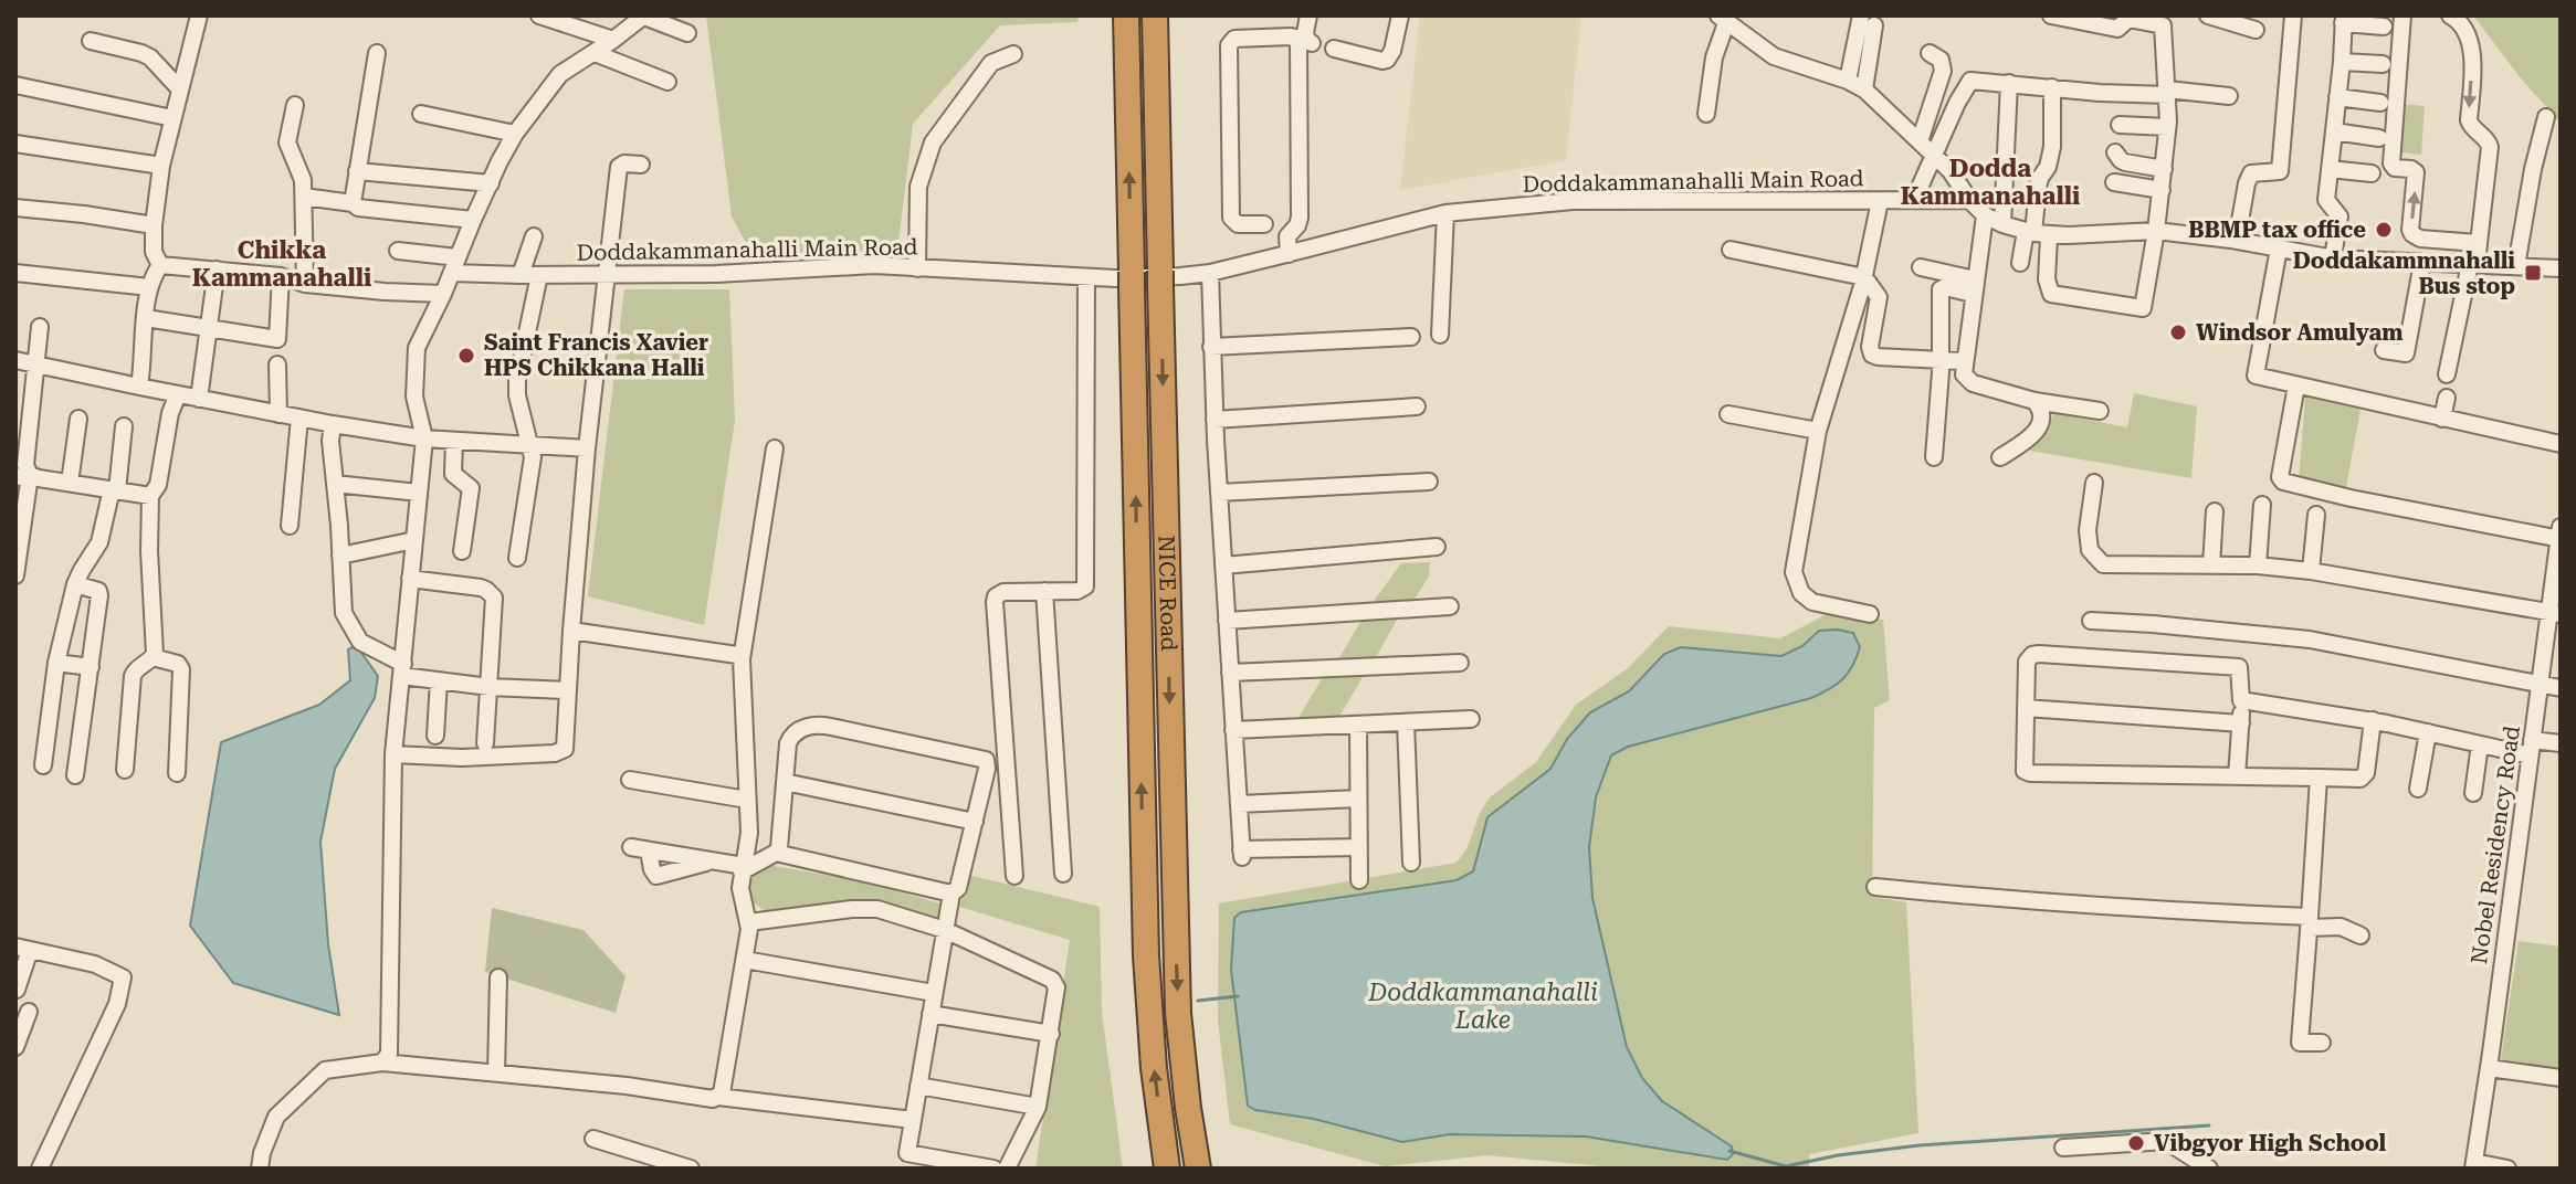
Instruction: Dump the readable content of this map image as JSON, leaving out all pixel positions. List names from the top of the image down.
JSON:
{
  "streets": {
    "highway": ["NICE Road"],
    "street": ["Doddakammanahalli Main Road", "Nobel Residency Road"]
  },
  "districts": ["Dodda Kammanahalli", "Chikka Kammanahalli"],
  "water": ["Doddkammanahalli Lake"],
  "places": {
    "other": [
      "BBMP tax office",
      "Windsor Amulyam",
      "Saint Francis Xavier HPS Chikkana Halli",
      "Vibgyor High School"
    ],
    "transit": ["Doddakammnahalli Bus stop"]
  }
}
